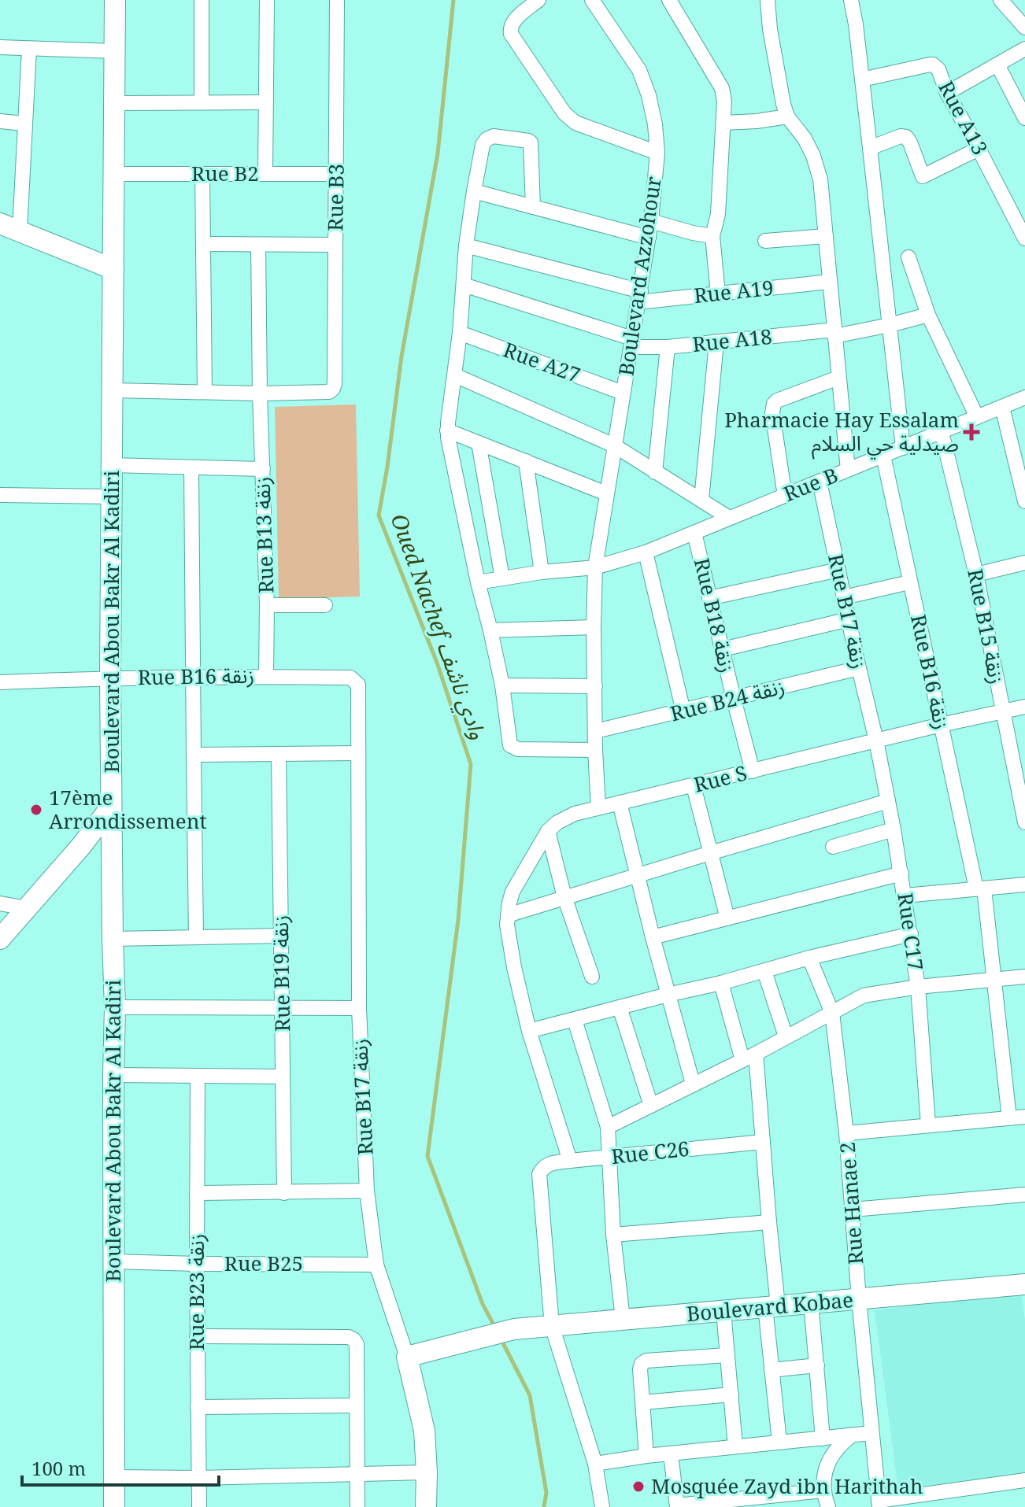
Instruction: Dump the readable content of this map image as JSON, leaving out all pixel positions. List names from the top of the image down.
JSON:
{
  "streets": {
    "main road": ["Rue B17 زنقة", "Boulevard Abou Bakr Al Kadiri", "Boulevard Kobae"],
    "street": [
      "Rue A13",
      "Rue B2",
      "Rue B3",
      "Boulevard Azzohour",
      "Rue A19",
      "Rue A18",
      "Rue A27",
      "Rue B",
      "Rue B13 زنقة",
      "Rue B18 زنقة",
      "Rue B15 زنقة",
      "Rue B16 زنقة",
      "Rue B24 زنقة",
      "Rue S",
      "Rue C17",
      "Rue B19 زنقة",
      "Rue C26",
      "Rue Hanae 2",
      "Rue B25",
      "Rue B23 زنقة"
    ]
  },
  "crossings": [
    ["Rue B2", "Rue B3"],
    ["Rue B2", "Boulevard Abou Bakr Al Kadiri"],
    ["Rue B3", "Rue B13 زنقة"],
    ["Boulevard Azzohour", "Rue A19"],
    ["Boulevard Azzohour", "Rue A18"],
    ["Boulevard Azzohour", "Rue A27"],
    ["Boulevard Azzohour", "Rue B"],
    ["Boulevard Azzohour", "Rue B24 زنقة"],
    ["Boulevard Azzohour", "Rue S"],
    ["Rue B", "Rue B17 زنقة"],
    ["Rue B", "Rue B18 زنقة"],
    ["Rue B", "Rue B15 زنقة"],
    ["Rue B", "Rue B16 زنقة"],
    ["Rue B13 زنقة", "Rue B16 زنقة"],
    ["Rue B17 زنقة", "Rue B16 زنقة"],
    ["Rue B17 زنقة", "Rue B24 زنقة"],
    ["Rue B17 زنقة", "Rue S"],
    ["Rue B17 زنقة", "Rue C17"],
    ["Rue B17 زنقة", "Rue B25"],
    ["Rue B17 زنقة", "Boulevard Kobae"],
    ["Rue B18 زنقة", "Rue B24 زنقة"],
    ["Rue B18 زنقة", "Rue S"],
    ["Boulevard Abou Bakr Al Kadiri", "Rue B16 زنقة"],
    ["Boulevard Abou Bakr Al Kadiri", "Rue B25"],
    ["Rue B15 زنقة", "Rue S"],
    ["Rue B16 زنقة", "Rue S"],
    ["Rue S", "Rue C17"],
    ["Rue C26", "Boulevard Kobae"],
    ["Rue Hanae 2", "Boulevard Kobae"],
    ["Rue B25", "Rue B23 زنقة"]
  ],
  "water": ["Oued Nachef وادي ناشف"],
  "places": {
    "health": ["Pharmacie Hay Essalam صيدلية حي السلام"],
    "other": ["17ème Arrondissement", "Mosquée Zayd ibn Harithah"]
  },
  "scale_bar": "100 m"
}
